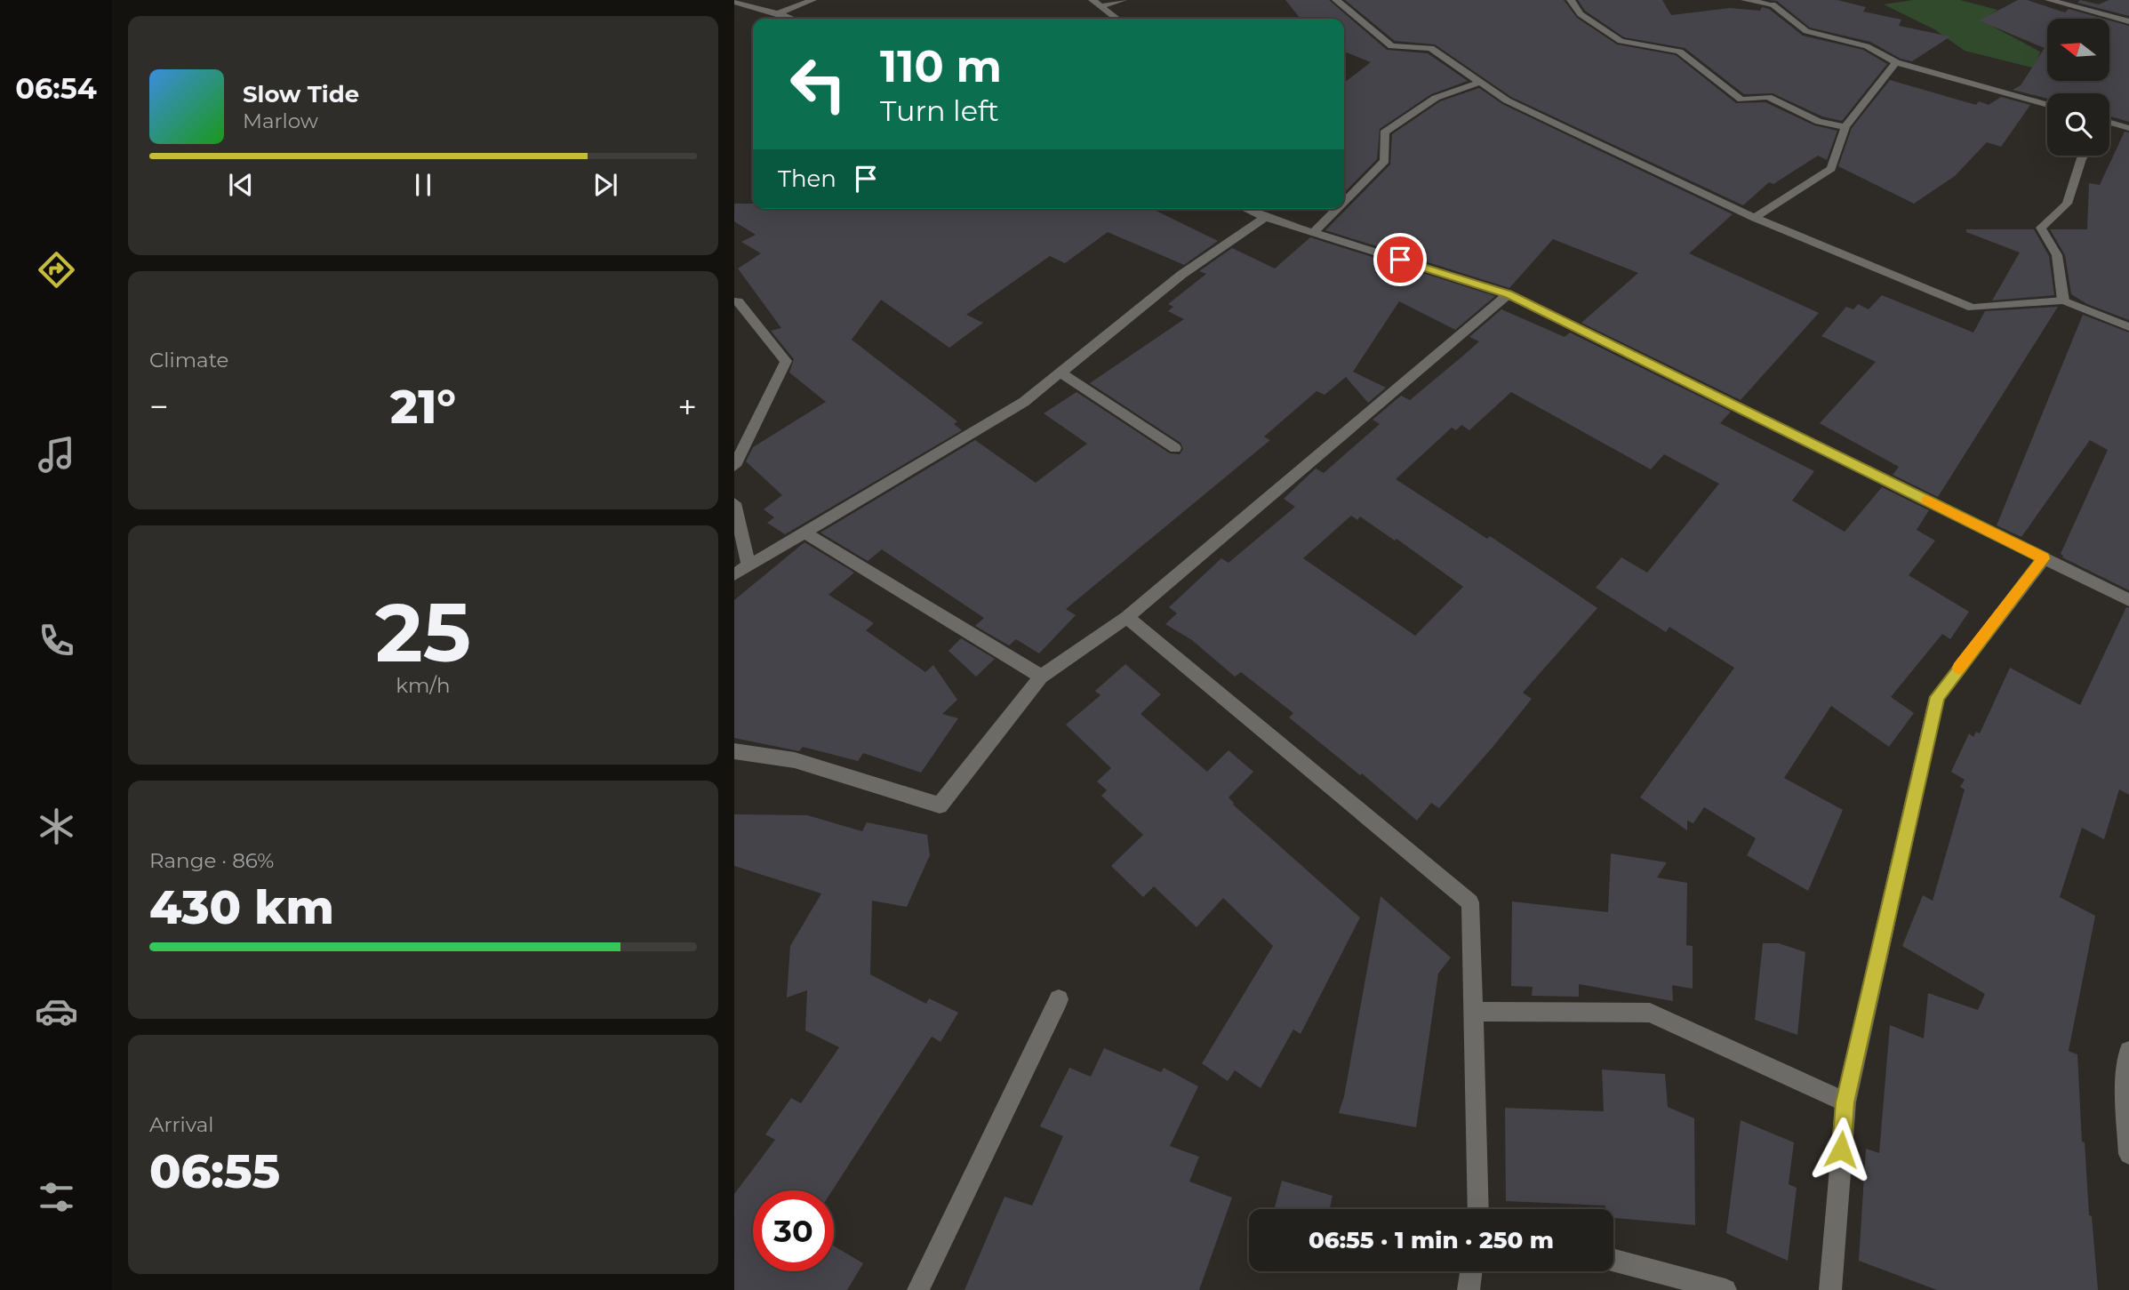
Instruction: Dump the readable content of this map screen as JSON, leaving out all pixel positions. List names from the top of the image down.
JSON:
{
  "north": "left",
  "page": {
    "tabs": "06:54",
    "turn": ["110 m", "Turn left"],
    "song": ["Slow Tide", "Marlow"],
    "then": "Then",
    "tile": [
      "Climate",
      ["25", "km/h"],
      ["Range · 86%", "430 km"],
      ["Arrival", "06:55"]
    ],
    "heat": ["−", "21°", "+"],
    "limit": "30",
    "trip": "06:55 · 1 min · 250 m"
  }
}
